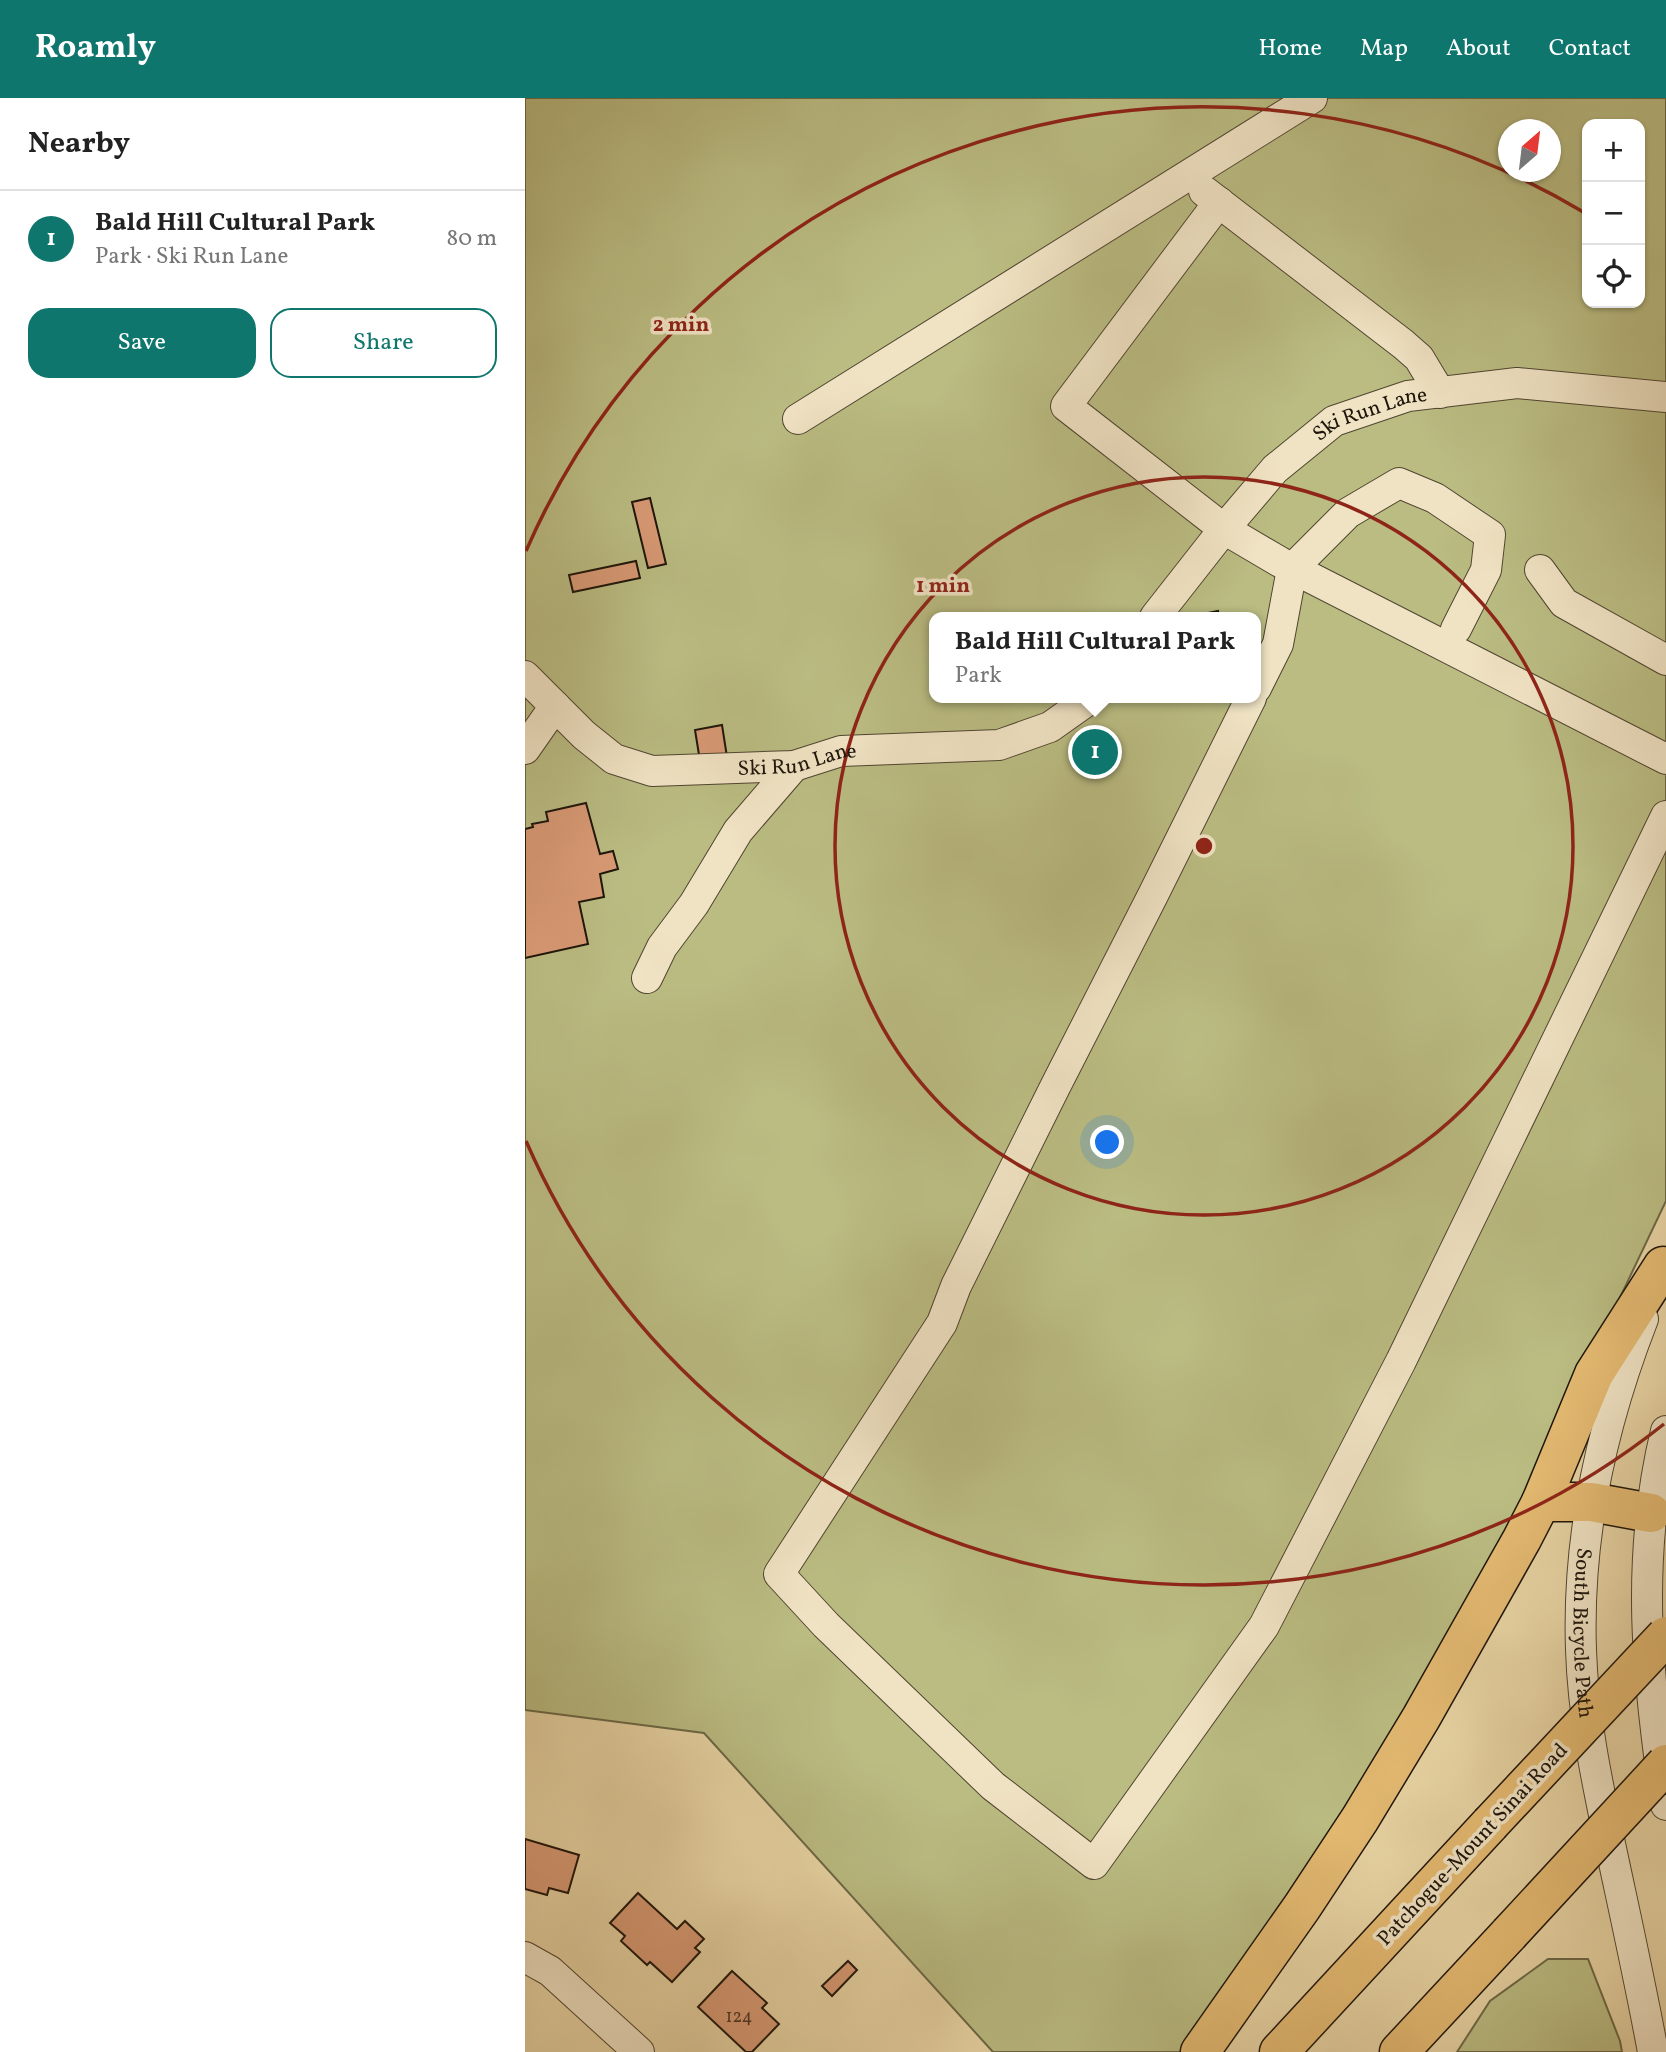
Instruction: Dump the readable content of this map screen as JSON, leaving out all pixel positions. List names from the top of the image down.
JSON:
{
  "streets": {
    "highway": ["Patchogue-Mount Sinai Road"],
    "street": ["Ski Run Lane", "South Bicycle Path"]
  },
  "house_numbers": ["124"],
  "north": "top right",
  "page": {
    "header": "Roamly",
    "nav": [
      "Home",
      "Map",
      "About",
      "Contact"
    ],
    "heading": "Nearby",
    "map_buttons": ["+", "−"],
    "list": [
      {
        "mark": "1",
        "name": "Bald Hill Cultural Park",
        "note": "Park · Ski Run Lane",
        "value": "80 m"
      }
    ],
    "buttons": ["Save", "Share"],
    "popup": ["Bald Hill Cultural Park", "Park"],
    "pins": "1"
  },
  "rings": ["2 min", "1 min"]
}
